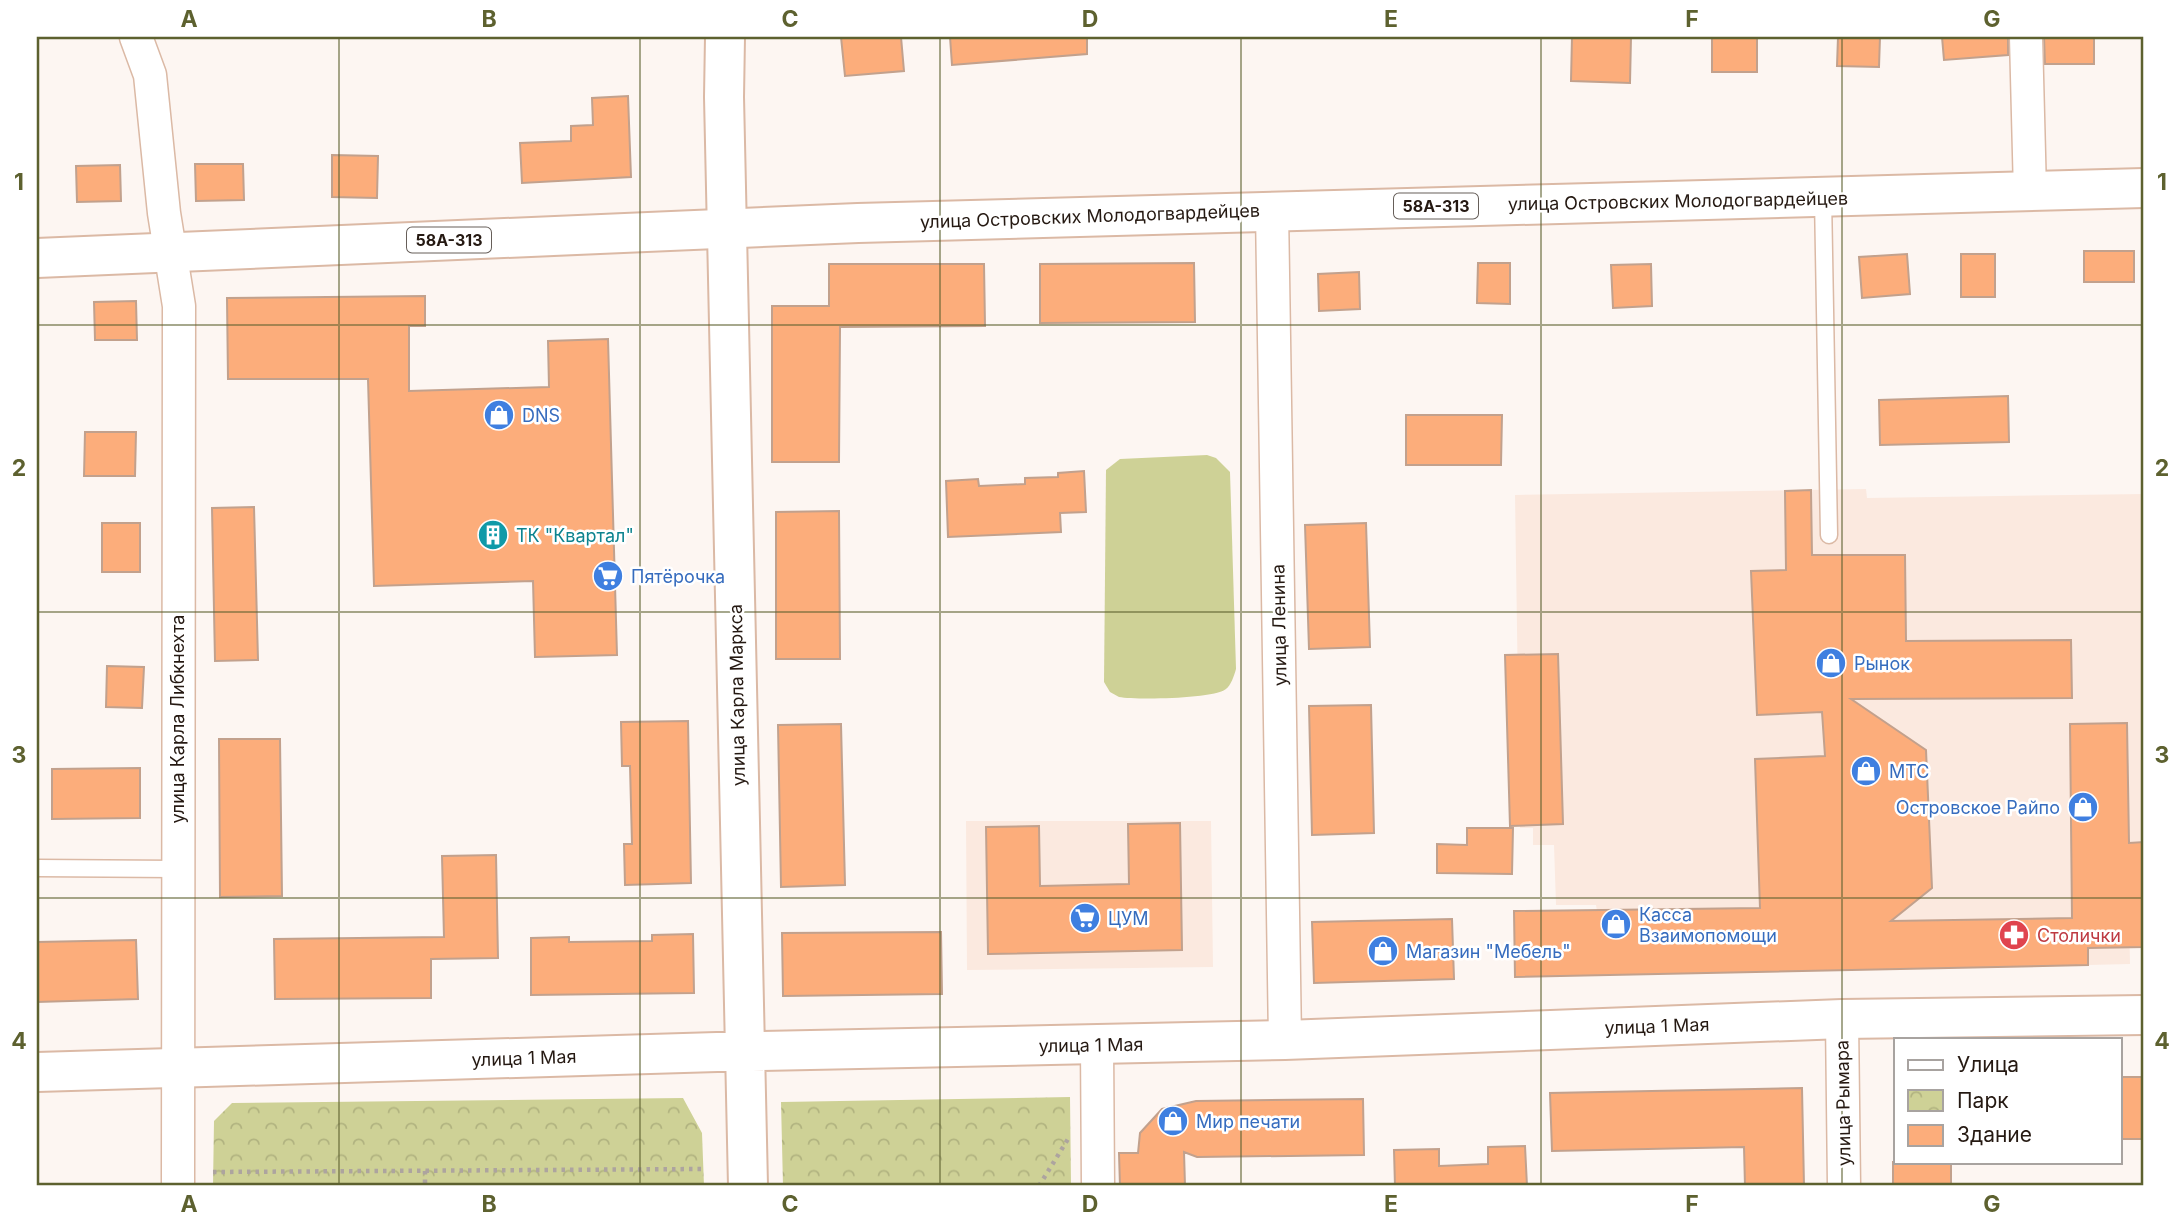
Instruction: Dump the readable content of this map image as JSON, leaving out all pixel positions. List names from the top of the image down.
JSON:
{
  "streets": {
    "main road": [
      "улица Островских Молодогвардейцев",
      "58А-313",
      "улица Карла Маркса",
      "улица 1 Мая"
    ],
    "street": ["улица Ленина", "улица Карла Либкнехта", "улица Рымара"]
  },
  "crossings": [
    ["улица Островских Молодогвардейцев", "улица Ленина"],
    ["улица Островских Молодогвардейцев", "улица Карла Маркса"],
    ["улица Островских Молодогвардейцев", "улица Карла Либкнехта"],
    ["улица Ленина", "улица 1 Мая"],
    ["улица Карла Маркса", "улица 1 Мая"],
    ["улица Карла Либкнехта", "улица 1 Мая"],
    ["улица 1 Мая", "улица Рымара"]
  ],
  "places": {
    "shop": [
      "DNS",
      "Рынок",
      "МТС",
      "Островское Райпо",
      "Касса Взаимопомощи",
      "Магазин \"Мебель\"",
      "Мир печати"
    ],
    "building": ["ТК \"Квартал\""],
    "supermarket": ["Пятёрочка", "ЦУМ"],
    "pharmacy": ["Столички"]
  },
  "legend": ["Улица", "Парк", "Здание"],
  "grid": {
    "columns": [
      "A",
      "B",
      "C",
      "D",
      "E",
      "F",
      "G"
    ],
    "rows": [
      "1",
      "2",
      "3",
      "4"
    ]
  }
}
